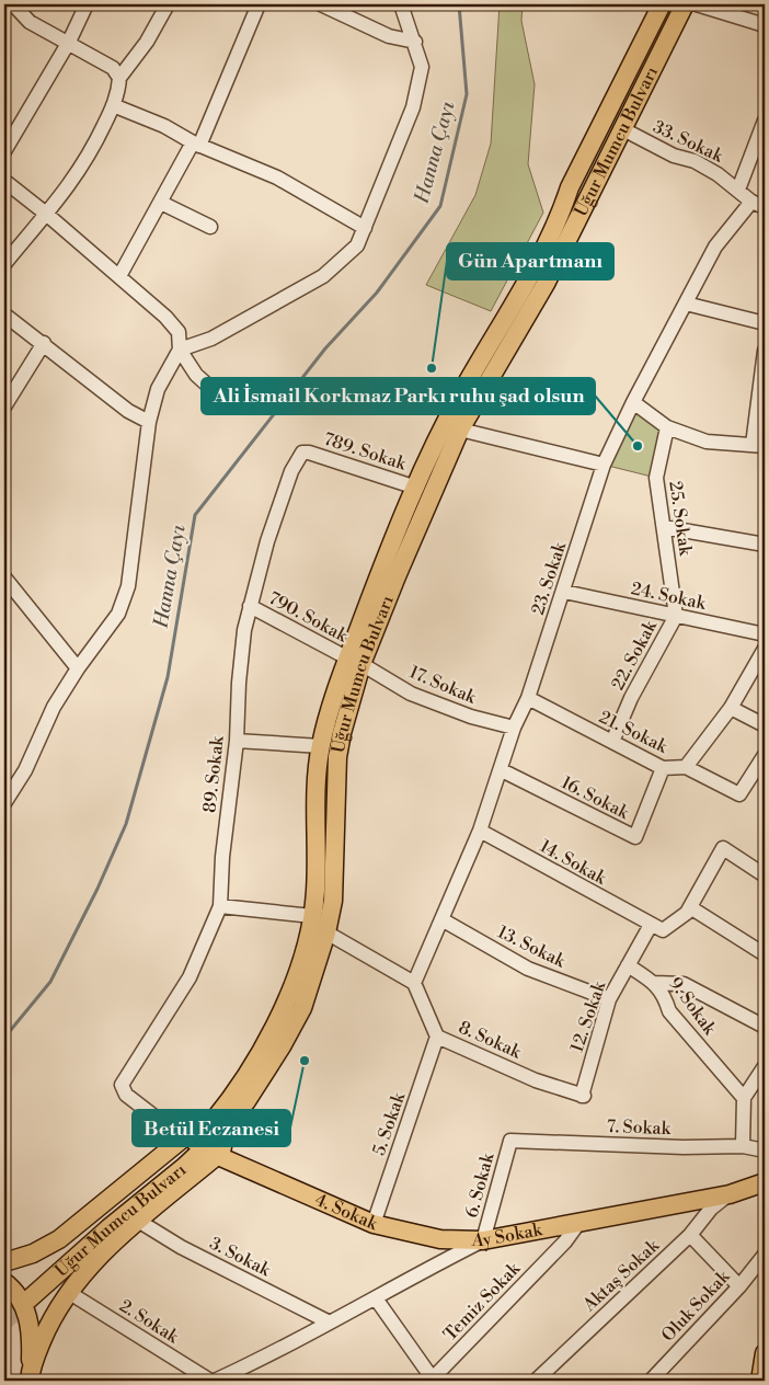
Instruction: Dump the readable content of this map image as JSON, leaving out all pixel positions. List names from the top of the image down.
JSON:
{
  "streets": {
    "main road": ["Uğur Mumcu Bulvarı", "4. Sokak", "Ay Sokak"],
    "street": [
      "33. Sokak",
      "789. Sokak",
      "25. Sokak",
      "23. Sokak",
      "24. Sokak",
      "790. Sokak",
      "22. Sokak",
      "17. Sokak",
      "21. Sokak",
      "89. Sokak",
      "16. Sokak",
      "14. Sokak",
      "13. Sokak",
      "9. Sokak",
      "12. Sokak",
      "8. Sokak",
      "5. Sokak",
      "7. Sokak",
      "6. Sokak",
      "3. Sokak",
      "Aktaş Sokak",
      "Temiz Sokak",
      "Oluk Sokak",
      "2. Sokak"
    ]
  },
  "crossings": [
    ["Uğur Mumcu Bulvarı", "33. Sokak"],
    ["Uğur Mumcu Bulvarı", "789. Sokak"],
    ["Uğur Mumcu Bulvarı", "790. Sokak"],
    ["Uğur Mumcu Bulvarı", "17. Sokak"],
    ["33. Sokak", "23. Sokak"],
    ["789. Sokak", "89. Sokak"],
    ["25. Sokak", "24. Sokak"],
    ["25. Sokak", "22. Sokak"],
    ["23. Sokak", "24. Sokak"],
    ["23. Sokak", "17. Sokak"],
    ["23. Sokak", "21. Sokak"],
    ["23. Sokak", "16. Sokak"],
    ["23. Sokak", "14. Sokak"],
    ["23. Sokak", "13. Sokak"],
    ["23. Sokak", "8. Sokak"],
    ["24. Sokak", "22. Sokak"],
    ["790. Sokak", "17. Sokak"],
    ["790. Sokak", "89. Sokak"],
    ["22. Sokak", "21. Sokak"],
    ["21. Sokak", "16. Sokak"],
    ["14. Sokak", "12. Sokak"],
    ["13. Sokak", "12. Sokak"],
    ["9. Sokak", "12. Sokak"],
    ["12. Sokak", "8. Sokak"],
    ["8. Sokak", "5. Sokak"],
    ["5. Sokak", "4. Sokak"],
    ["7. Sokak", "6. Sokak"],
    ["6. Sokak", "4. Sokak"],
    ["6. Sokak", "Ay Sokak"],
    ["4. Sokak", "Ay Sokak"],
    ["Ay Sokak", "3. Sokak"],
    ["Ay Sokak", "Aktaş Sokak"],
    ["Ay Sokak", "Temiz Sokak"],
    ["Ay Sokak", "2. Sokak"]
  ],
  "water": ["Hanna Çayı"],
  "places": ["Gün Apartmanı", "Ali İsmail Korkmaz Parkı ruhu şad olsun", "Betül Eczanesi"]
}
